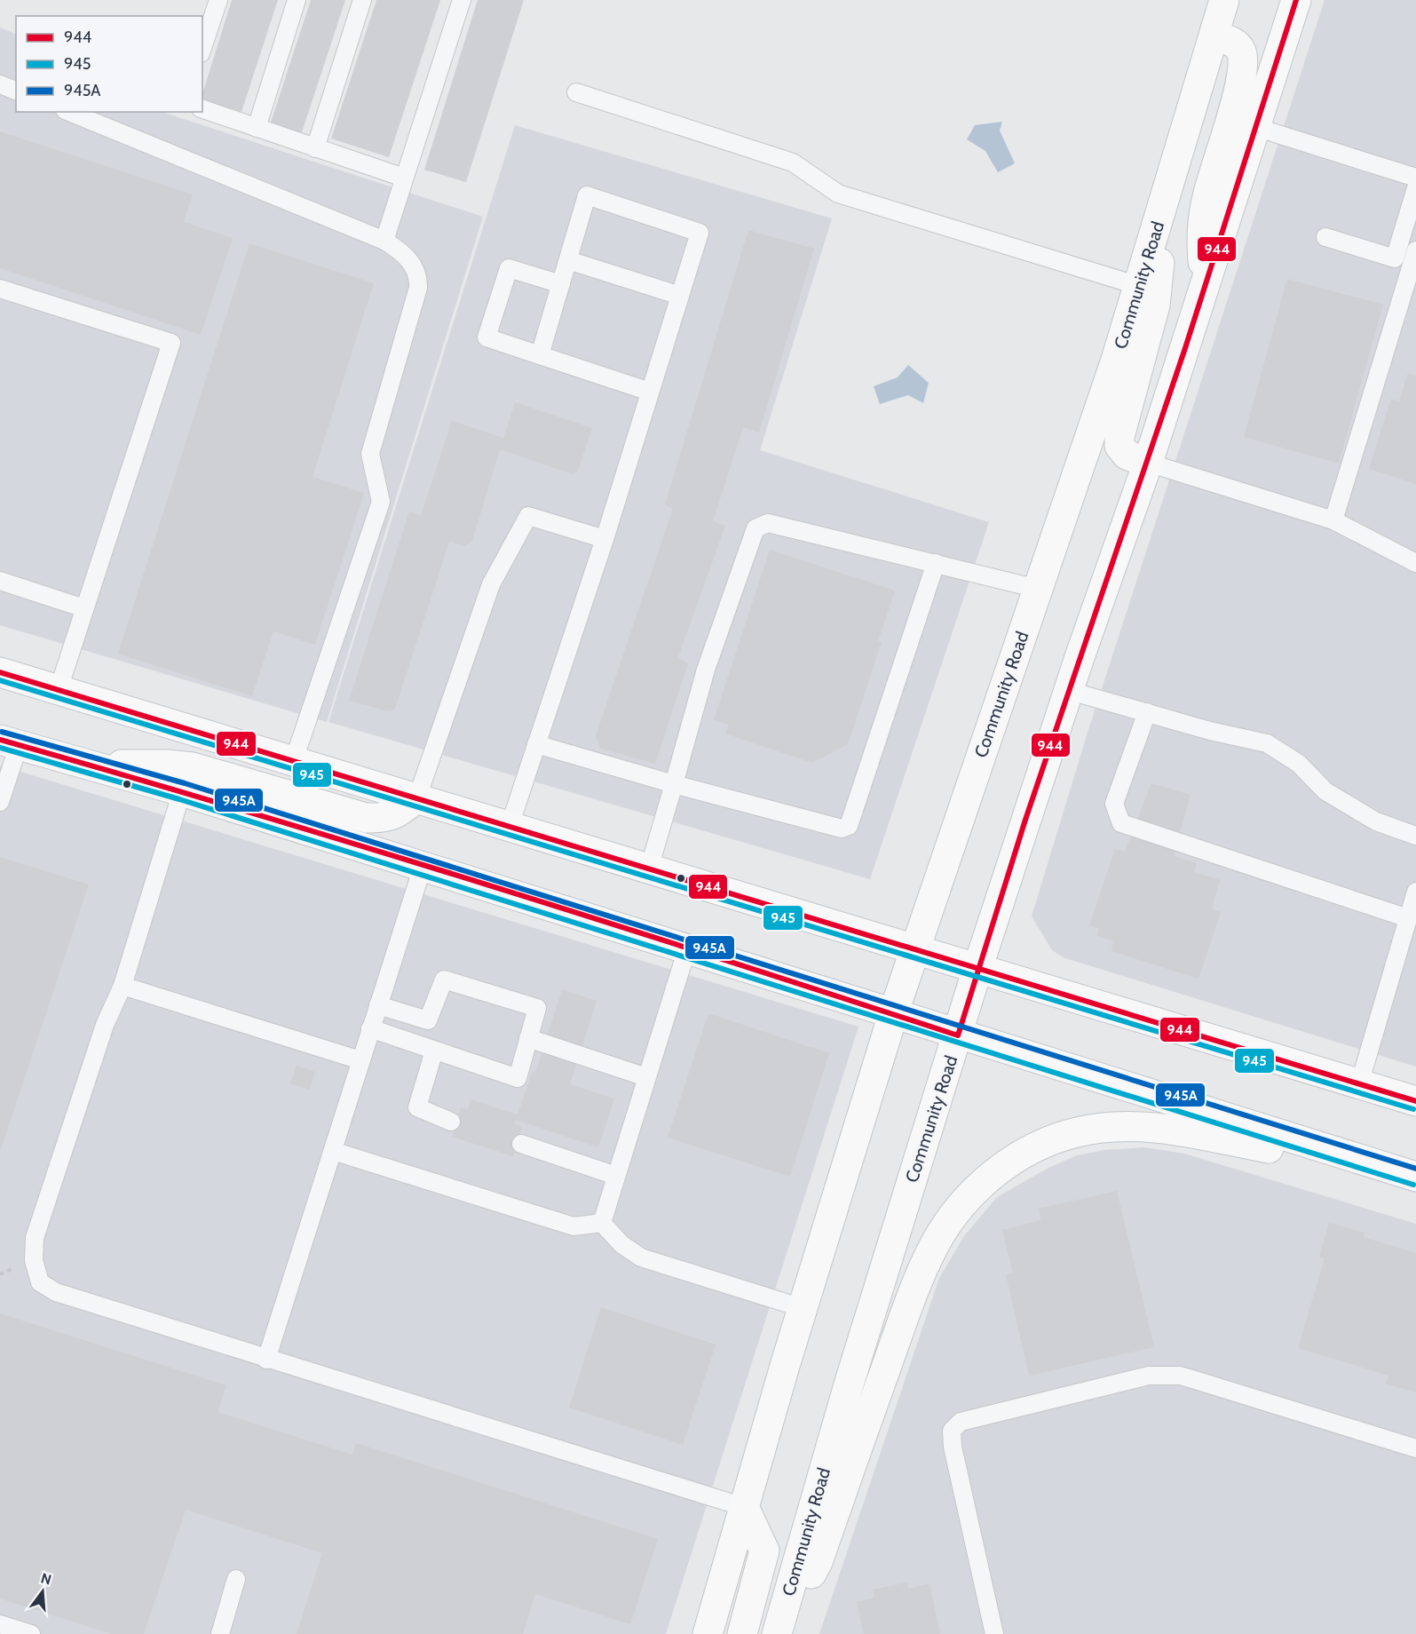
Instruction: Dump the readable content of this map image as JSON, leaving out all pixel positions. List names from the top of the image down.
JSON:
{
  "streets": {
    "main road": ["Community Road"]
  },
  "lines": ["transit line 944", "transit line 945", "transit line 945A"],
  "legend": ["944", "945", "945A"],
  "north": "top"
}
